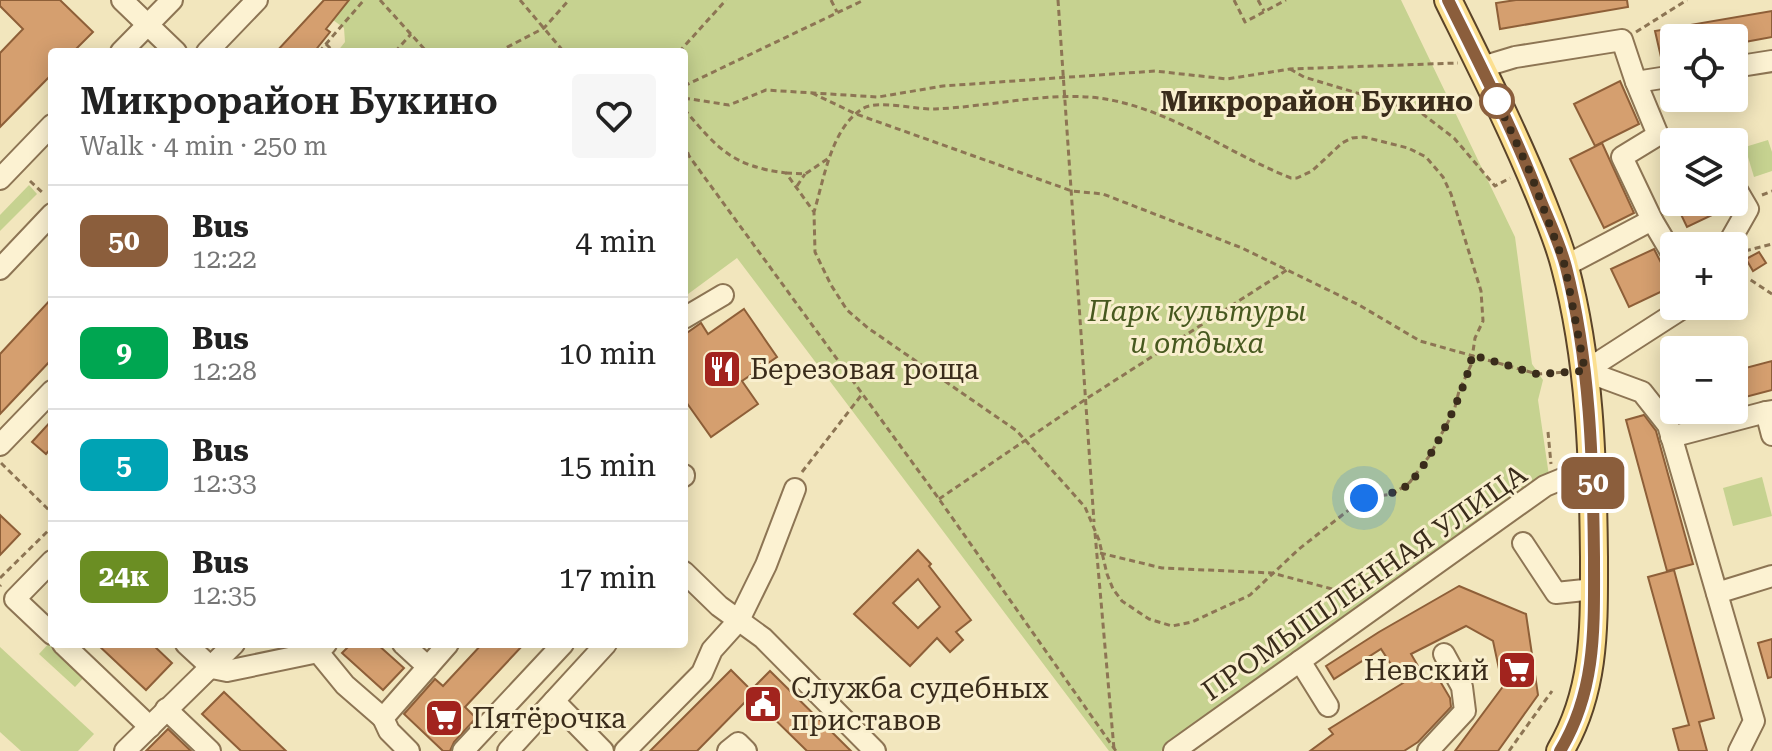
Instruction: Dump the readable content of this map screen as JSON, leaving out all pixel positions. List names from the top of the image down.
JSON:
{
  "streets": {
    "street": ["ПРОМЫШЛЕННАЯ УЛИЦА"]
  },
  "parks": ["Парк культуры и отдыха"],
  "places": {
    "other": ["Микрорайон Букино"],
    "restaurant": ["Березовая роща"],
    "supermarket": ["Невский", "Пятёрочка"],
    "public building": ["Служба судебных приставов"]
  },
  "lines": ["bus line 50"],
  "page": {
    "on_map": "50",
    "map_buttons": ["+", "−"],
    "heading": ["Микрорайон Букино", "Walk · 4 min · 250 m"],
    "list": [
      {
        "mark": "50",
        "name": "Bus",
        "note": "12:22",
        "value": "4 min"
      },
      {
        "mark": "9",
        "name": "Bus",
        "note": "12:28",
        "value": "10 min"
      },
      {
        "mark": "5",
        "name": "Bus",
        "note": "12:33",
        "value": "15 min"
      },
      {
        "mark": "24к",
        "name": "Bus",
        "note": "12:35",
        "value": "17 min"
      }
    ]
  }
}
